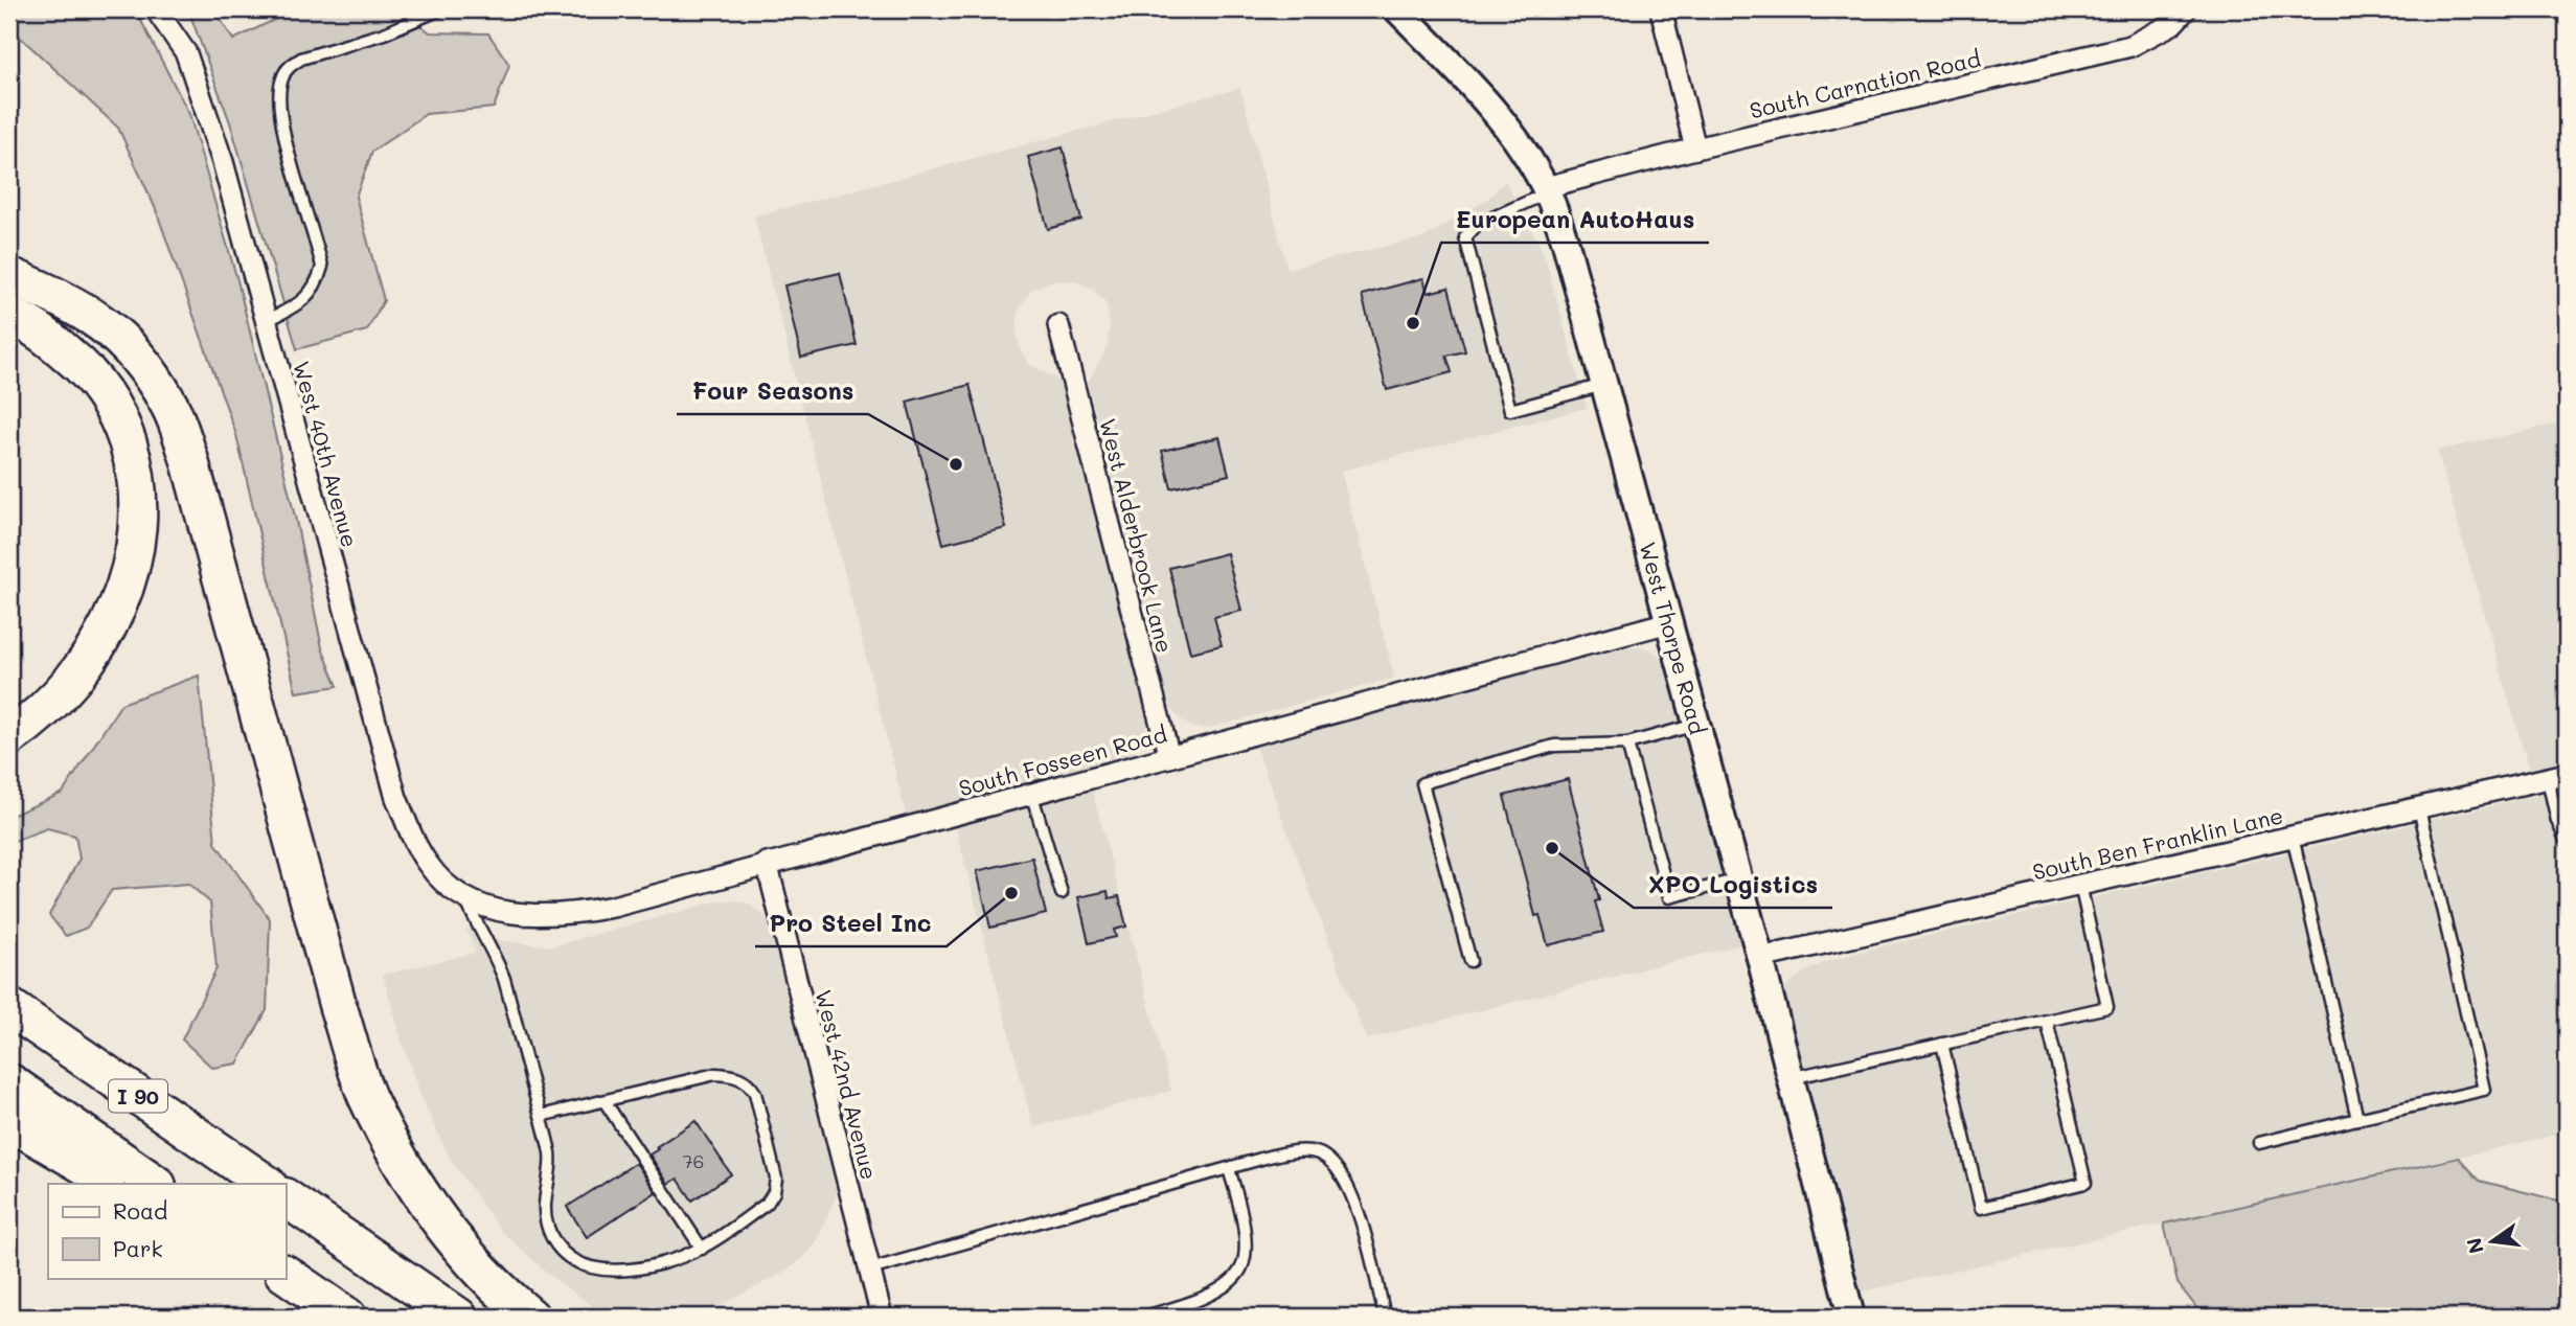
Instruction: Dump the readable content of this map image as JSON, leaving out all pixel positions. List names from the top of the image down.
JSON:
{
  "streets": {
    "highway": ["I 90"],
    "street": [
      "South Carnation Road",
      "West 40th Avenue",
      "West Alderbrook Lane",
      "West Thorpe Road",
      "South Fosseen Road",
      "South Ben Franklin Lane",
      "West 42nd Avenue"
    ]
  },
  "crossings": [
    ["South Carnation Road", "West Thorpe Road"],
    ["West 40th Avenue", "South Fosseen Road"],
    ["West Alderbrook Lane", "South Fosseen Road"],
    ["West Thorpe Road", "South Fosseen Road"],
    ["West Thorpe Road", "South Ben Franklin Lane"],
    ["South Fosseen Road", "West 42nd Avenue"]
  ],
  "places": [
    "European AutoHaus",
    "Four Seasons",
    "XPO Logistics",
    "Pro Steel Inc"
  ],
  "house_numbers": ["76"],
  "legend": ["Road", "Park"],
  "north": "left"
}
